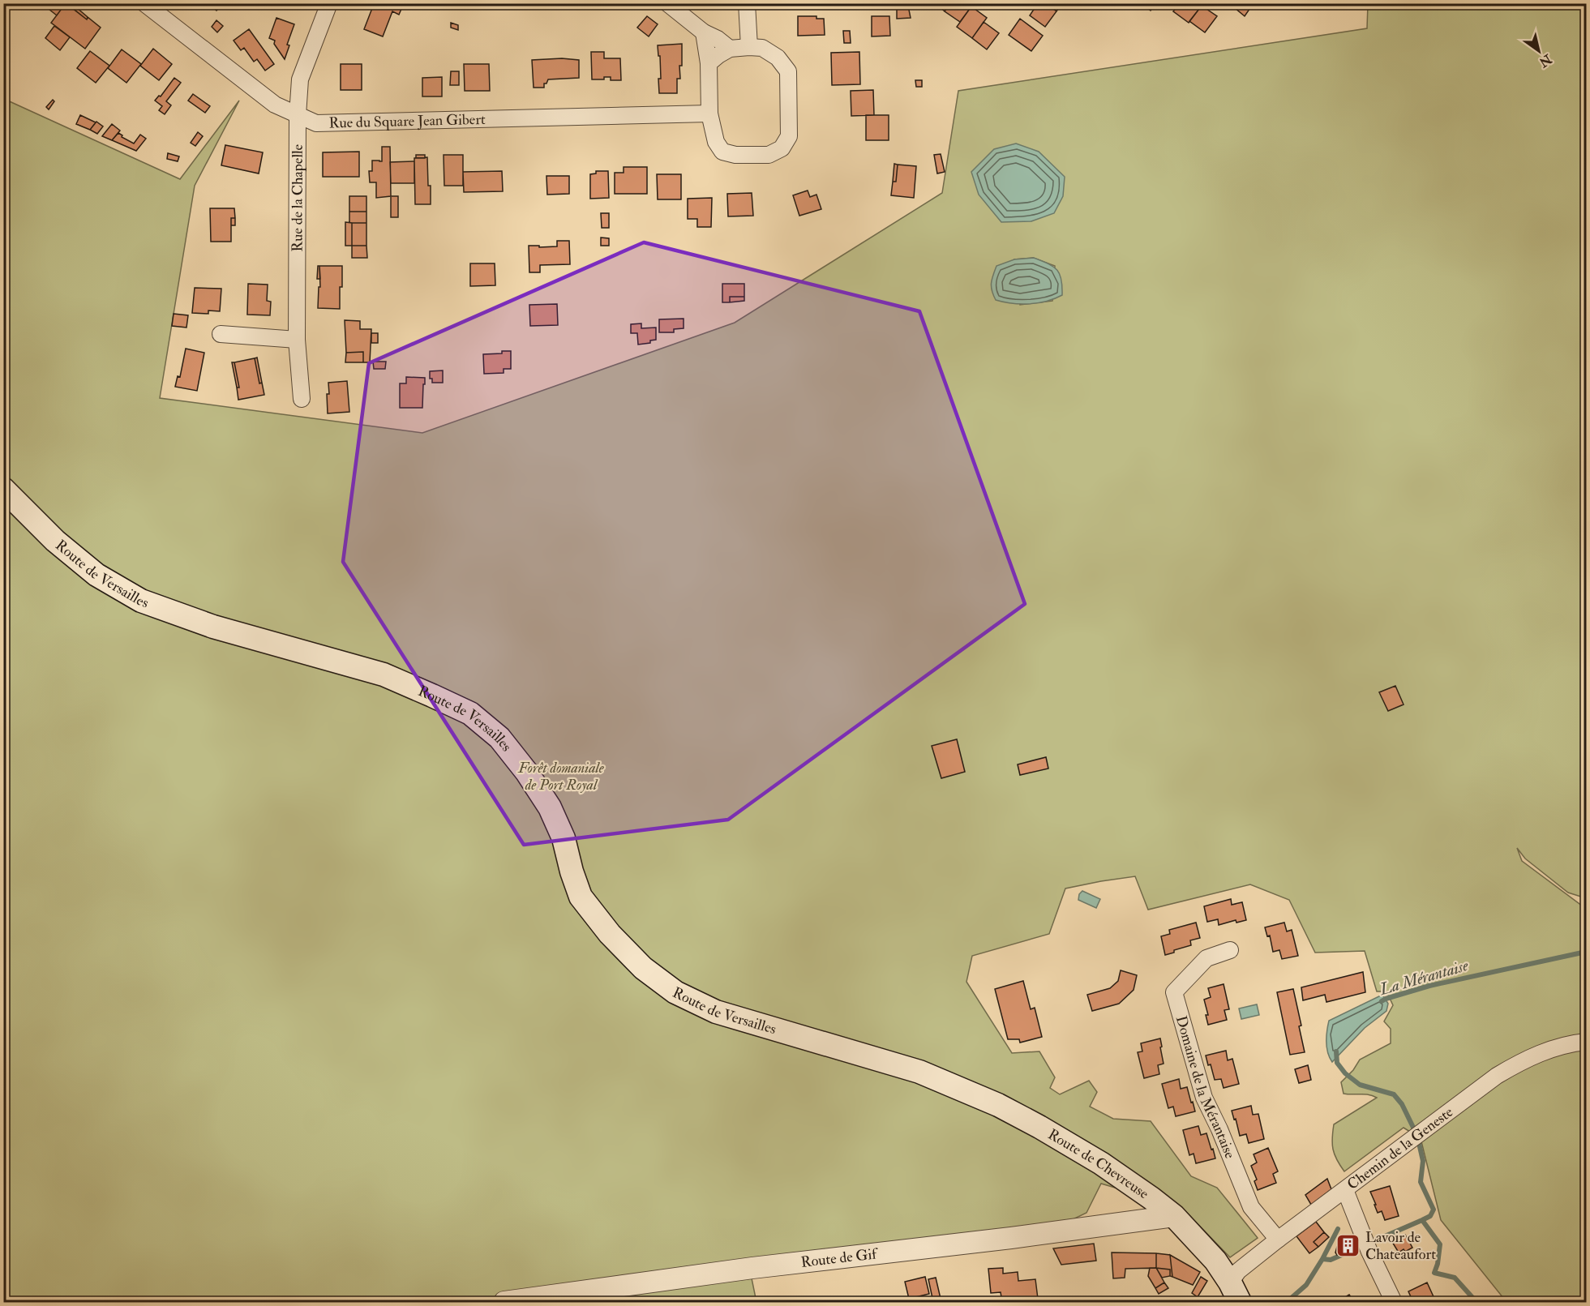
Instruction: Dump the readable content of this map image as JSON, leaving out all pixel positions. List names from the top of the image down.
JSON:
{
  "streets": {
    "main road": ["Route de Versailles", "Route de Chevreuse"],
    "street": [
      "Rue du Square Jean Gibert",
      "Rue de la Chapelle",
      "Domaine de la Mérantaise",
      "Chemin de la Geneste",
      "Route de Gif"
    ]
  },
  "crossings": [
    ["Rue du Square Jean Gibert", "Rue de la Chapelle"],
    ["Route de Versailles", "Route de Chevreuse"],
    ["Domaine de la Mérantaise", "Chemin de la Geneste"],
    ["Chemin de la Geneste", "Route de Chevreuse"],
    ["Route de Chevreuse", "Route de Gif"]
  ],
  "water": ["La Mérantaise"],
  "parks": ["Forêt domaniale de Port Royal"],
  "places": {
    "building": ["Lavoir de Chateaufort"]
  },
  "north": "bottom right"
}
